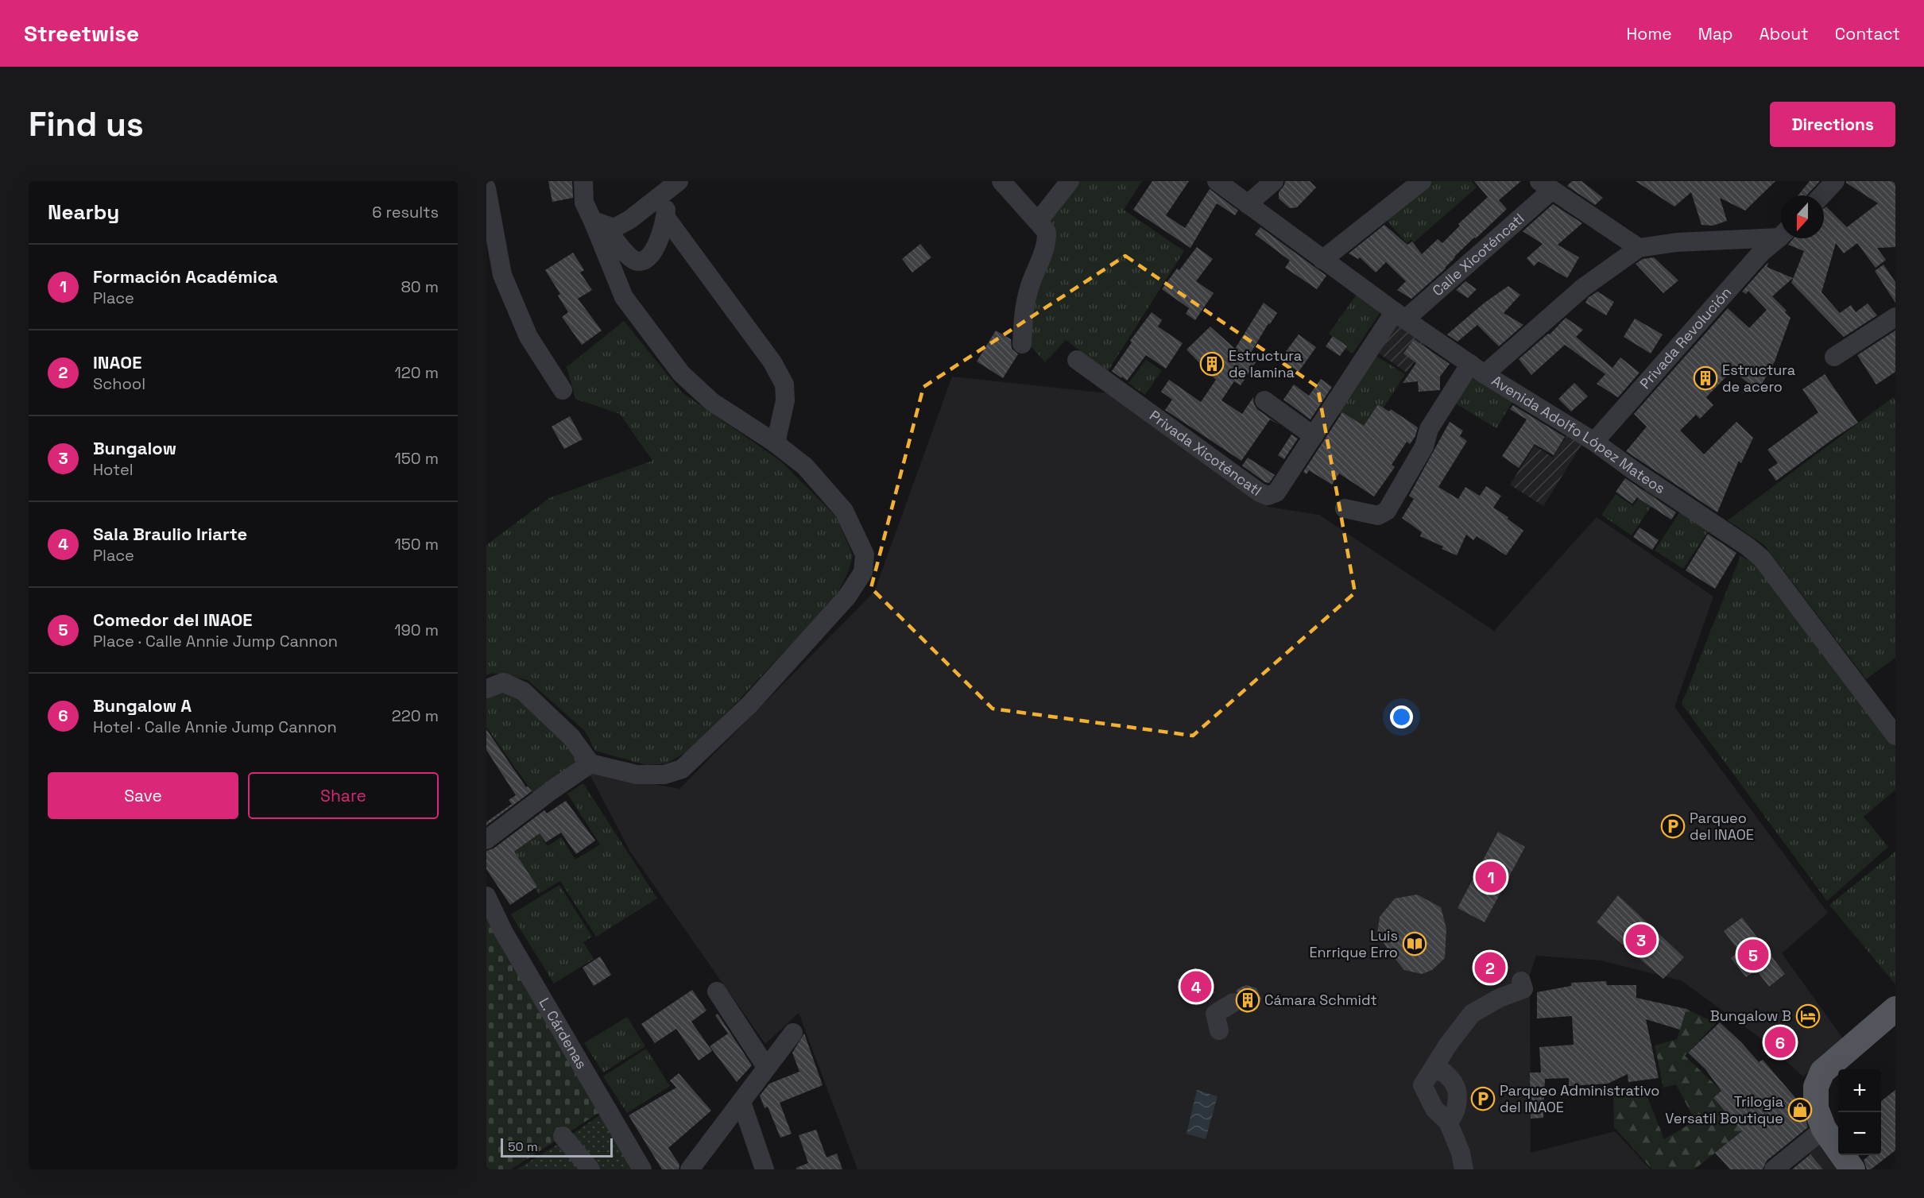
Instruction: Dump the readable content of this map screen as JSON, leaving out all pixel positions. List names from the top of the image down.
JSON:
{
  "streets": {
    "street": [
      "Calle Xicoténcatl",
      "Privada Revolución",
      "Avenida Adolfo López Mateos",
      "Privada Xicoténcatl",
      "L. Cárdenas"
    ]
  },
  "crossings": [
    ["Calle Xicoténcatl", "Avenida Adolfo López Mateos"],
    ["Calle Xicoténcatl", "Privada Xicoténcatl"],
    ["Privada Revolución", "Avenida Adolfo López Mateos"],
    ["Avenida Adolfo López Mateos", "Privada Xicoténcatl"]
  ],
  "places": {
    "building": ["Estructura de lamina", "Estructura de acero", "Cámara Schmidt"],
    "parking": ["Parqueo del INAOE", "Parqueo Administrativo del INAOE"],
    "library": ["Luis Enrrique Erro"],
    "hotel": ["Bungalow B"],
    "shop": ["Trilogia Versatil Boutique"]
  },
  "scale_bar": "50 m",
  "north": "bottom",
  "page": {
    "header": "Streetwise",
    "nav": [
      "Home",
      "Map",
      "About",
      "Contact"
    ],
    "buttons": [
      "Directions",
      ["Save", "Share"]
    ],
    "title": "Find us",
    "heading": ["Nearby", "6 results"],
    "list": [
      {
        "mark": "1",
        "name": "Formación Académica",
        "note": "Place",
        "value": "80 m"
      },
      {
        "mark": "2",
        "name": "INAOE",
        "note": "School",
        "value": "120 m"
      },
      {
        "mark": "3",
        "name": "Bungalow",
        "note": "Hotel",
        "value": "150 m"
      },
      {
        "mark": "4",
        "name": "Sala Braulio Iriarte",
        "note": "Place",
        "value": "150 m"
      },
      {
        "mark": "5",
        "name": "Comedor del INAOE",
        "note": "Place · Calle Annie Jump Cannon",
        "value": "190 m"
      },
      {
        "mark": "6",
        "name": "Bungalow A",
        "note": "Hotel · Calle Annie Jump Cannon",
        "value": "220 m"
      }
    ],
    "pins": [
      "1",
      "3",
      "5",
      "2",
      "4",
      "6"
    ],
    "map_buttons": ["+", "−"],
    "scale": "50 m"
  }
}
